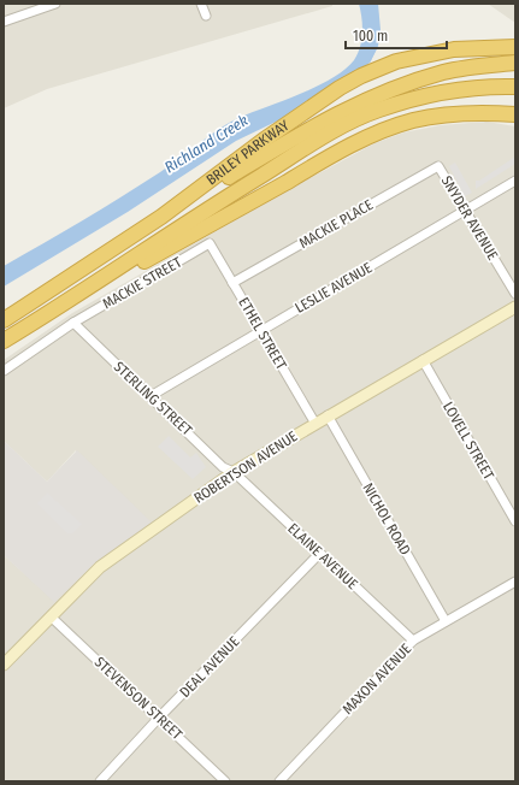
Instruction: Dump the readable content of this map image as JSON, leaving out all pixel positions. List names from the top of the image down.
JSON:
{
  "streets": {
    "highway": ["BRILEY PARKWAY"],
    "street": [
      "SNYDER AVENUE",
      "MACKIE PLACE",
      "MACKIE STREET",
      "LESLIE AVENUE",
      "ETHEL STREET",
      "STERLING STREET",
      "LOVELL STREET",
      "ROBERTSON AVENUE",
      "NICHOL ROAD",
      "ELAINE AVENUE",
      "DEAL AVENUE",
      "MAXON AVENUE",
      "STEVENSON STREET"
    ]
  },
  "crossings": [
    ["SNYDER AVENUE", "MACKIE PLACE"],
    ["SNYDER AVENUE", "LESLIE AVENUE"],
    ["MACKIE PLACE", "ETHEL STREET"],
    ["MACKIE STREET", "ETHEL STREET"],
    ["MACKIE STREET", "STERLING STREET"],
    ["LESLIE AVENUE", "ETHEL STREET"],
    ["LESLIE AVENUE", "STERLING STREET"],
    ["ETHEL STREET", "ROBERTSON AVENUE"],
    ["STERLING STREET", "ROBERTSON AVENUE"],
    ["STERLING STREET", "ELAINE AVENUE"],
    ["LOVELL STREET", "ROBERTSON AVENUE"],
    ["ROBERTSON AVENUE", "NICHOL ROAD"],
    ["ROBERTSON AVENUE", "ELAINE AVENUE"],
    ["ROBERTSON AVENUE", "STEVENSON STREET"],
    ["NICHOL ROAD", "MAXON AVENUE"],
    ["ELAINE AVENUE", "DEAL AVENUE"],
    ["ELAINE AVENUE", "MAXON AVENUE"],
    ["DEAL AVENUE", "STEVENSON STREET"]
  ],
  "water": ["Richland Creek"],
  "scale_bar": "100 m"
}
